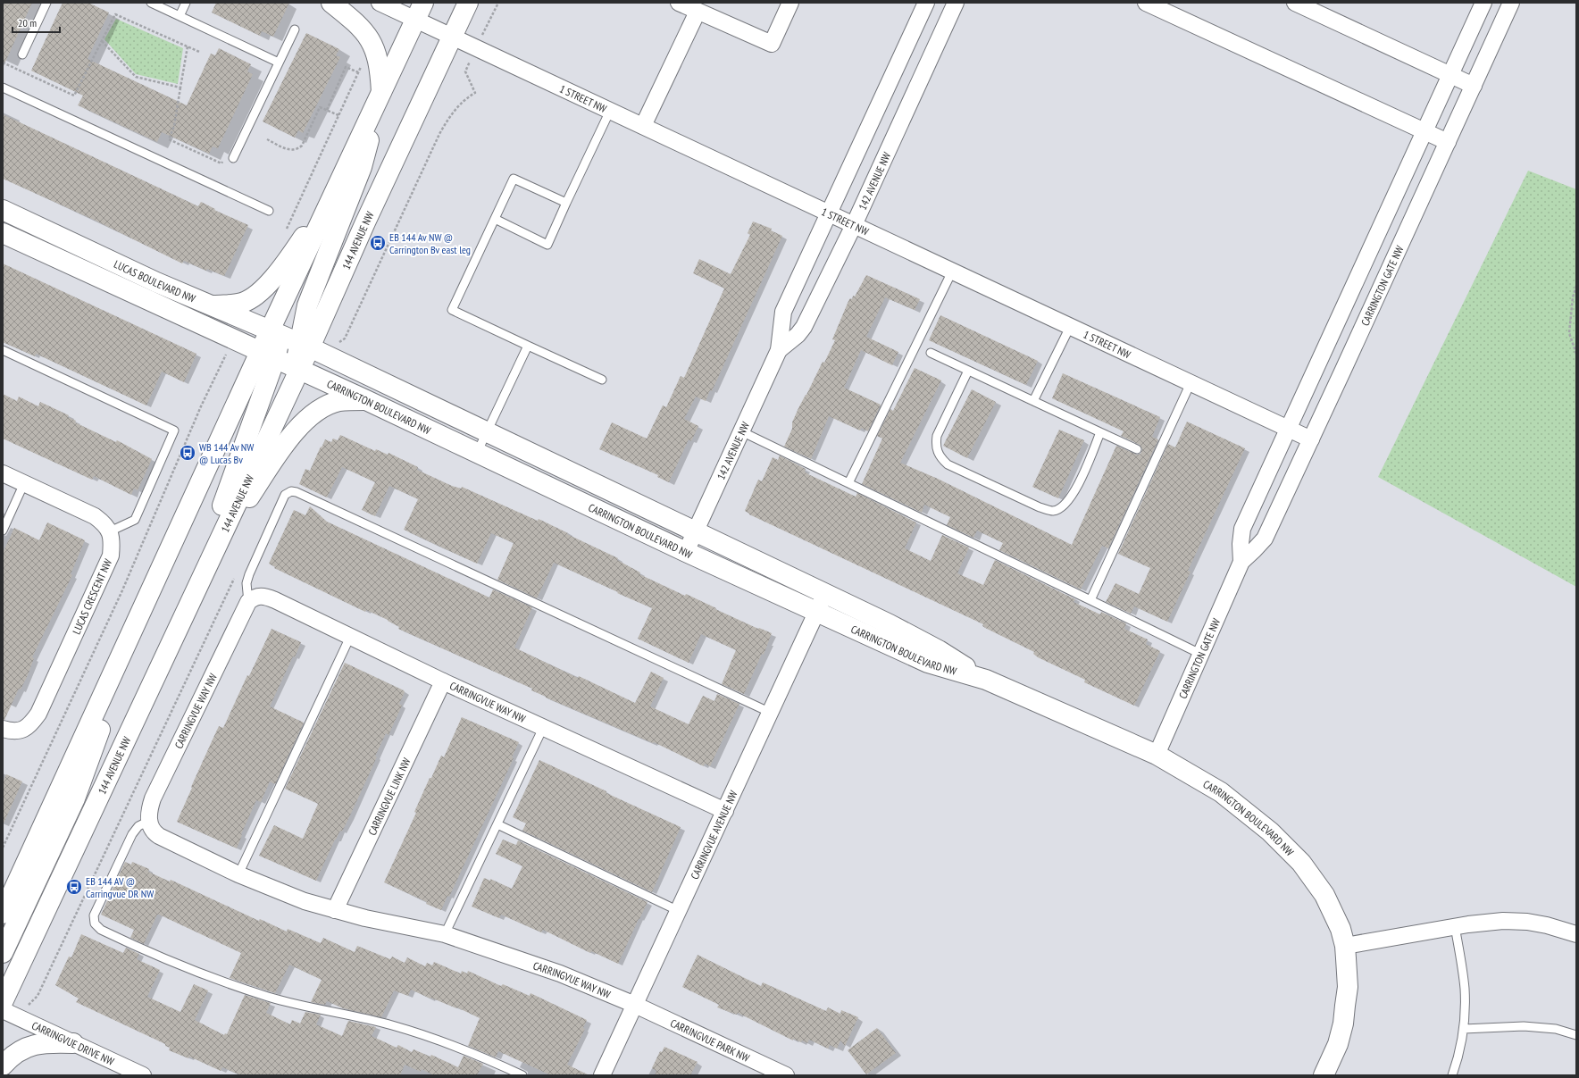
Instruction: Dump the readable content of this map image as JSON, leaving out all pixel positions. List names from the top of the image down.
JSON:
{
  "streets": {
    "main road": ["144 AVENUE NW", "LUCAS BOULEVARD NW", "CARRINGTON BOULEVARD NW"],
    "street": [
      "1 STREET NW",
      "142 AVENUE NW",
      "CARRINGTON GATE NW",
      "LUCAS CRESCENT NW",
      "CARRINGVUE WAY NW",
      "CARRINGVUE LINK NW",
      "CARRINGVUE AVENUE NW",
      "CARRINGVUE PARK NW",
      "CARRINGVUE DRIVE NW"
    ]
  },
  "crossings": [
    ["1 STREET NW", "142 AVENUE NW"],
    ["1 STREET NW", "144 AVENUE NW"],
    ["1 STREET NW", "CARRINGTON GATE NW"],
    ["142 AVENUE NW", "CARRINGTON BOULEVARD NW"],
    ["144 AVENUE NW", "LUCAS BOULEVARD NW"],
    ["144 AVENUE NW", "CARRINGTON BOULEVARD NW"],
    ["LUCAS BOULEVARD NW", "CARRINGTON BOULEVARD NW"],
    ["CARRINGTON GATE NW", "CARRINGTON BOULEVARD NW"],
    ["CARRINGTON BOULEVARD NW", "CARRINGVUE AVENUE NW"],
    ["CARRINGVUE WAY NW", "CARRINGVUE LINK NW"],
    ["CARRINGVUE WAY NW", "CARRINGVUE AVENUE NW"],
    ["CARRINGVUE WAY NW", "CARRINGVUE PARK NW"],
    ["CARRINGVUE AVENUE NW", "CARRINGVUE PARK NW"]
  ],
  "places": {
    "bus stop": ["EB 144 Av NW @ Carrington Bv east leg", "WB 144 Av NW @ Lucas Bv", "EB 144 AV @ Carringvue DR NW"]
  },
  "scale_bar": "20 m"
}
